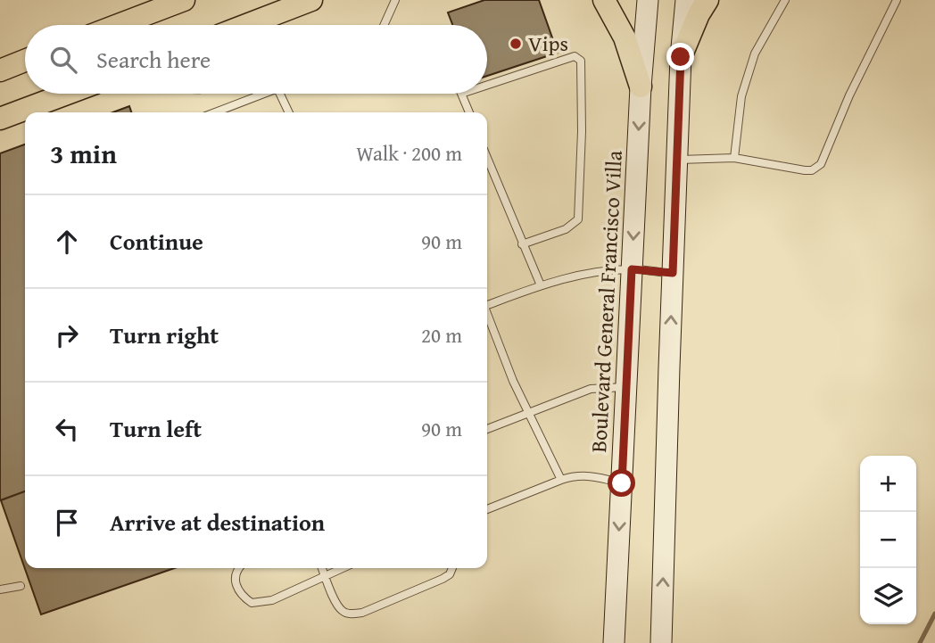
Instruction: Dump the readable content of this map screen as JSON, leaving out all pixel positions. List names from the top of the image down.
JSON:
{
  "streets": {
    "main road": ["Boulevard General Francisco Villa"]
  },
  "places": ["Vips"],
  "page": {
    "search": "Search here",
    "heading": ["3 min", "Walk · 200 m"],
    "list": [
      ["Continue", "90 m"],
      ["Turn right", "20 m"],
      ["Turn left", "90 m"],
      "Arrive at destination"
    ],
    "map_buttons": ["+", "−"]
  }
}
